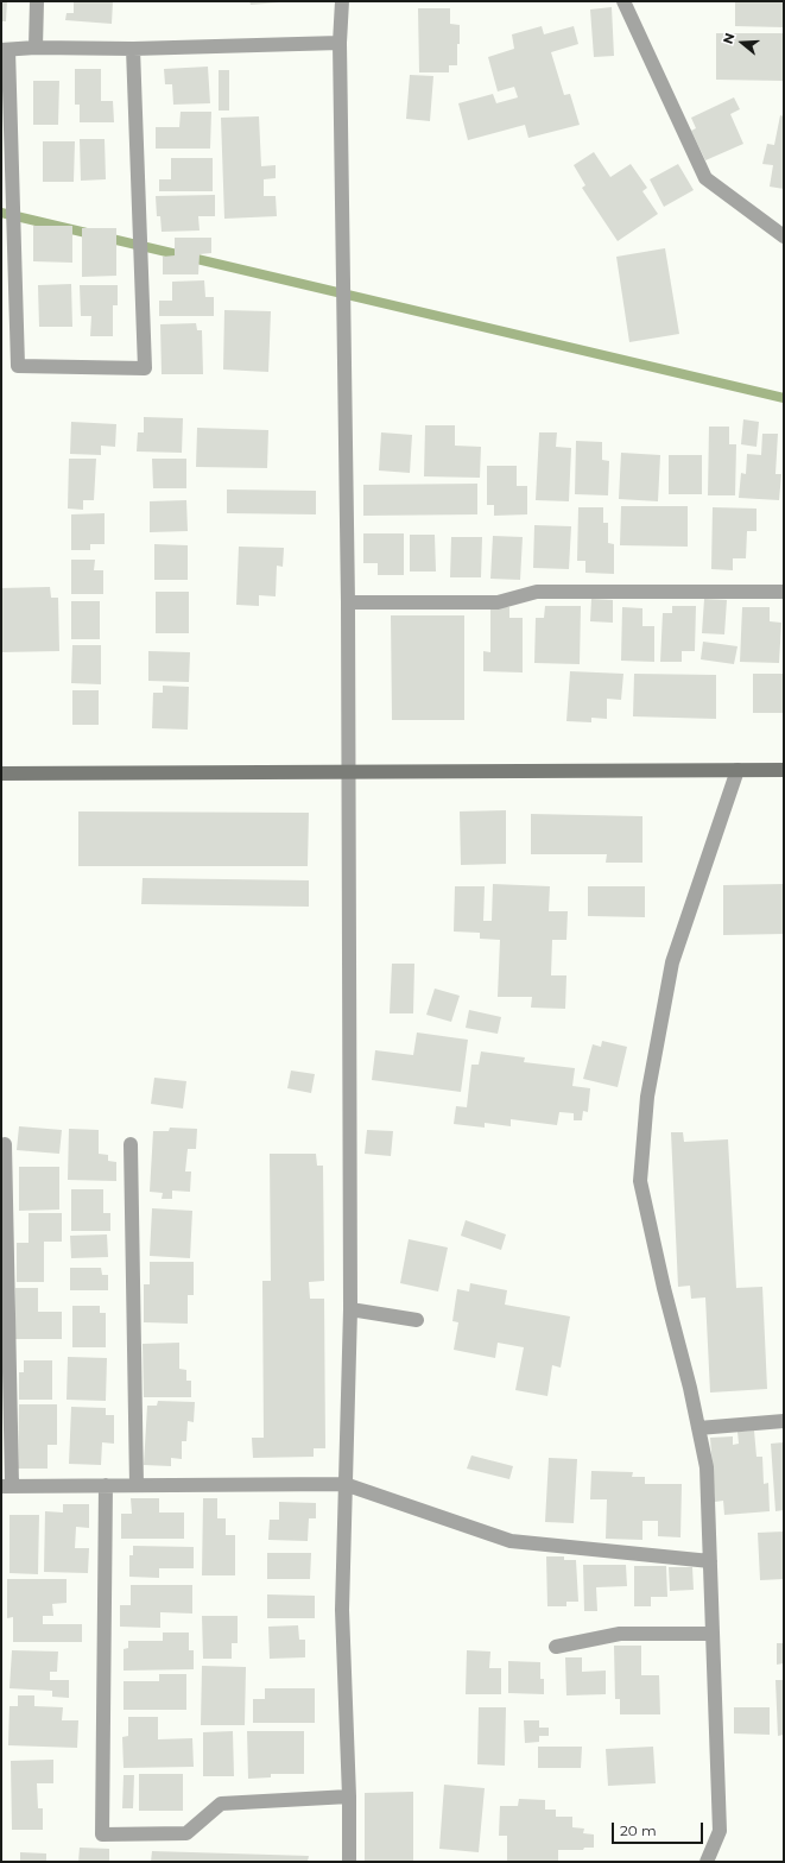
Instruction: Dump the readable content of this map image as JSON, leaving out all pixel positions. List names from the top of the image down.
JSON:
{
  "scale_bar": "20 m",
  "north": "left"
}
